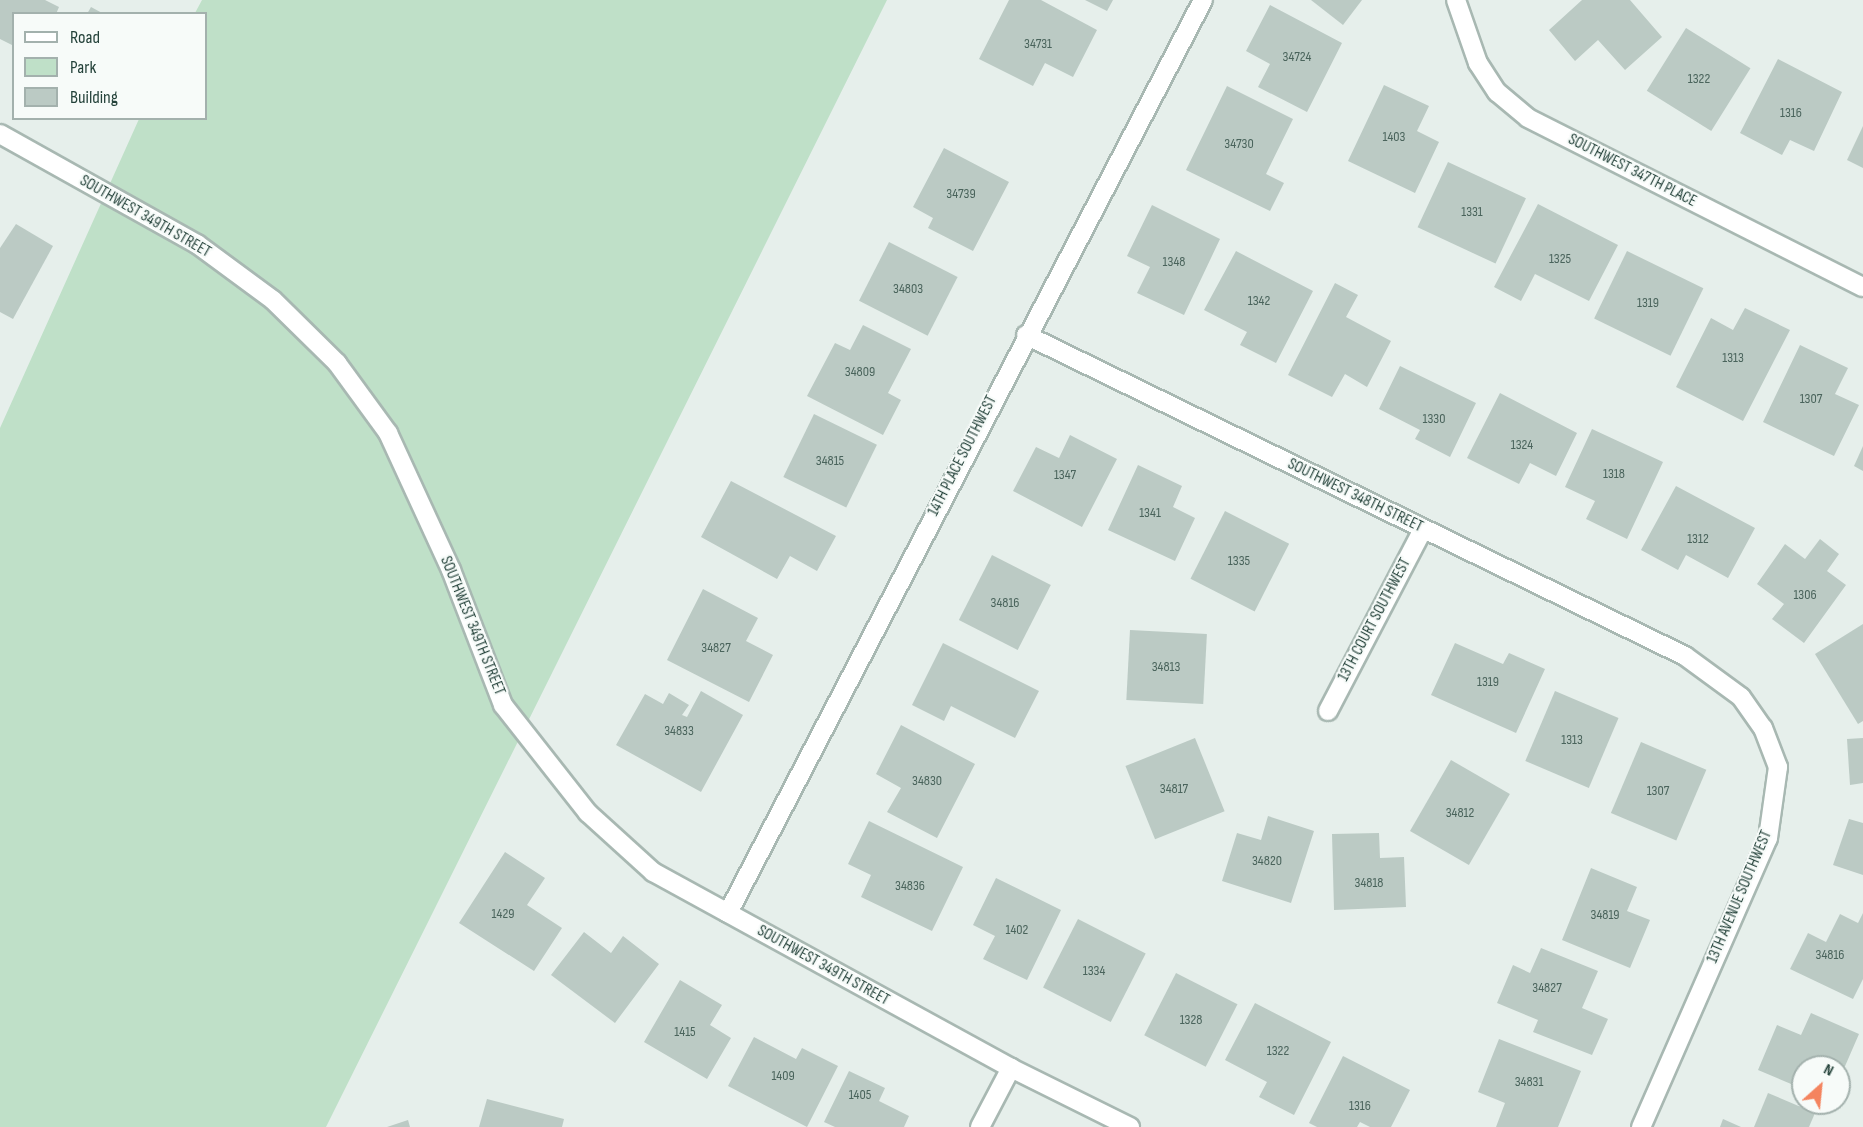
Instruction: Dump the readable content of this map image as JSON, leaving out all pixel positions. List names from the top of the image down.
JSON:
{
  "streets": {
    "street": [
      "SOUTHWEST 347TH PLACE",
      "SOUTHWEST 349TH STREET",
      "14TH PLACE SOUTHWEST",
      "SOUTHWEST 348TH STREET",
      "13TH COURT SOUTHWEST",
      "13TH AVENUE SOUTHWEST"
    ]
  },
  "crossings": [
    ["SOUTHWEST 349TH STREET", "14TH PLACE SOUTHWEST"],
    ["14TH PLACE SOUTHWEST", "SOUTHWEST 348TH STREET"],
    ["SOUTHWEST 348TH STREET", "13TH COURT SOUTHWEST"],
    ["SOUTHWEST 348TH STREET", "13TH AVENUE SOUTHWEST"]
  ],
  "house_numbers": [
    "34731",
    "34724",
    "1322",
    "1316",
    "1403",
    "34730",
    "34739",
    "1331",
    "1325",
    "1348",
    "34803",
    "1342",
    "1319",
    "1313",
    "34809",
    "1307",
    "1330",
    "1324",
    "34815",
    "1318",
    "1347",
    "1341",
    "1312",
    "1335",
    "1306",
    "34816",
    "34827",
    "34813",
    "1319",
    "34833",
    "1313",
    "34830",
    "34817",
    "1307",
    "34812",
    "34820",
    "34818",
    "34836",
    "1429",
    "34819",
    "1402",
    "34816",
    "1334",
    "34827",
    "1328",
    "1415",
    "1322",
    "1409",
    "34831",
    "1405",
    "1316"
  ],
  "legend": ["Road", "Park", "Building"],
  "north": "top right"
}
